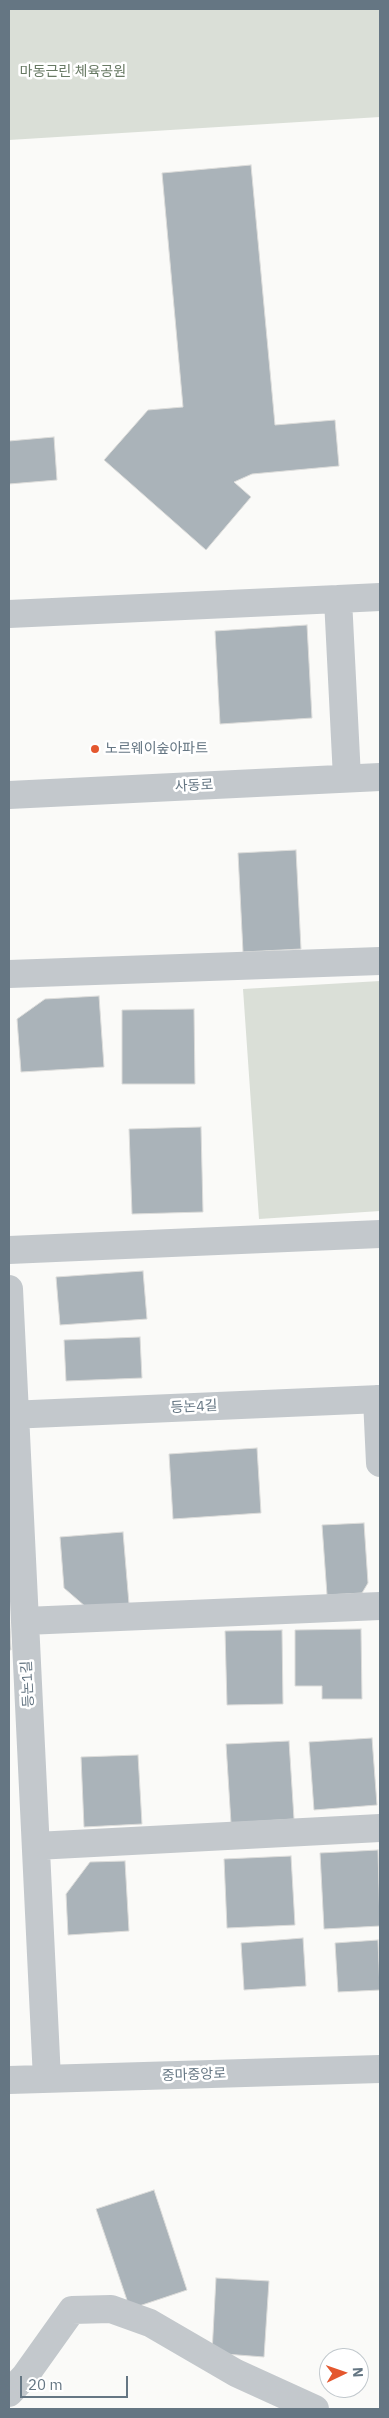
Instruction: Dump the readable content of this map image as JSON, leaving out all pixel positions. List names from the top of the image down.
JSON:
{
  "streets": {
    "street": [
      "사동로",
      "등논4길",
      "등논1길",
      "중마중앙로"
    ]
  },
  "crossings": [
    ["등논4길", "등논1길"],
    ["등논1길", "중마중앙로"]
  ],
  "parks": ["마동근린 체육공원"],
  "places": ["노르웨이숲아파트"],
  "scale_bar": "20 m",
  "north": "right"
}
